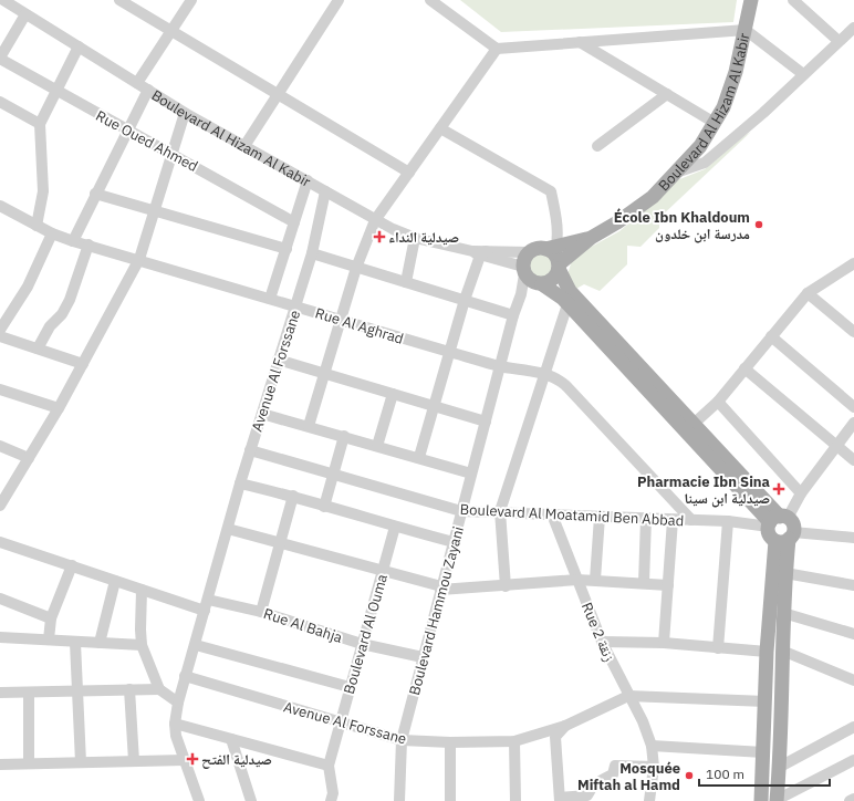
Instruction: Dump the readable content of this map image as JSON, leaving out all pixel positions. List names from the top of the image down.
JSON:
{
  "streets": {
    "main road": ["Boulevard Al Hizam Al Kabir"],
    "street": [
      "Rue Oued Ahmed",
      "Rue Al Aghrad",
      "Avenue Al Forssane",
      "Boulevard Al Moatamid Ben Abbad",
      "Boulevard Hammou Zayani",
      "Rue Al Bahja",
      "Rue 2 زنقة",
      "Boulevard Al Ouma"
    ]
  },
  "crossings": [
    ["Boulevard Al Hizam Al Kabir", "Avenue Al Forssane"],
    ["Boulevard Al Hizam Al Kabir", "Boulevard Hammou Zayani"],
    ["Rue Al Aghrad", "Avenue Al Forssane"],
    ["Rue Al Aghrad", "Boulevard Al Moatamid Ben Abbad"],
    ["Rue Al Aghrad", "Boulevard Hammou Zayani"],
    ["Avenue Al Forssane", "Boulevard Al Moatamid Ben Abbad"],
    ["Avenue Al Forssane", "Boulevard Hammou Zayani"],
    ["Avenue Al Forssane", "Rue Al Bahja"],
    ["Avenue Al Forssane", "Rue 2 زنقة"],
    ["Avenue Al Forssane", "Boulevard Al Ouma"],
    ["Boulevard Al Moatamid Ben Abbad", "Boulevard Hammou Zayani"],
    ["Boulevard Al Moatamid Ben Abbad", "Rue 2 زنقة"],
    ["Boulevard Hammou Zayani", "Rue Al Bahja"],
    ["Rue Al Bahja", "Boulevard Al Ouma"]
  ],
  "places": {
    "other": ["École Ibn Khaldoum مدرسة ابن خلدون", "Mosquée Miftah al Hamd"],
    "health": ["صيدلية النداء", "Pharmacie Ibn Sina صيدلية ابن سينا", "صيدلية الفتح"]
  },
  "scale_bar": "100 m"
}
